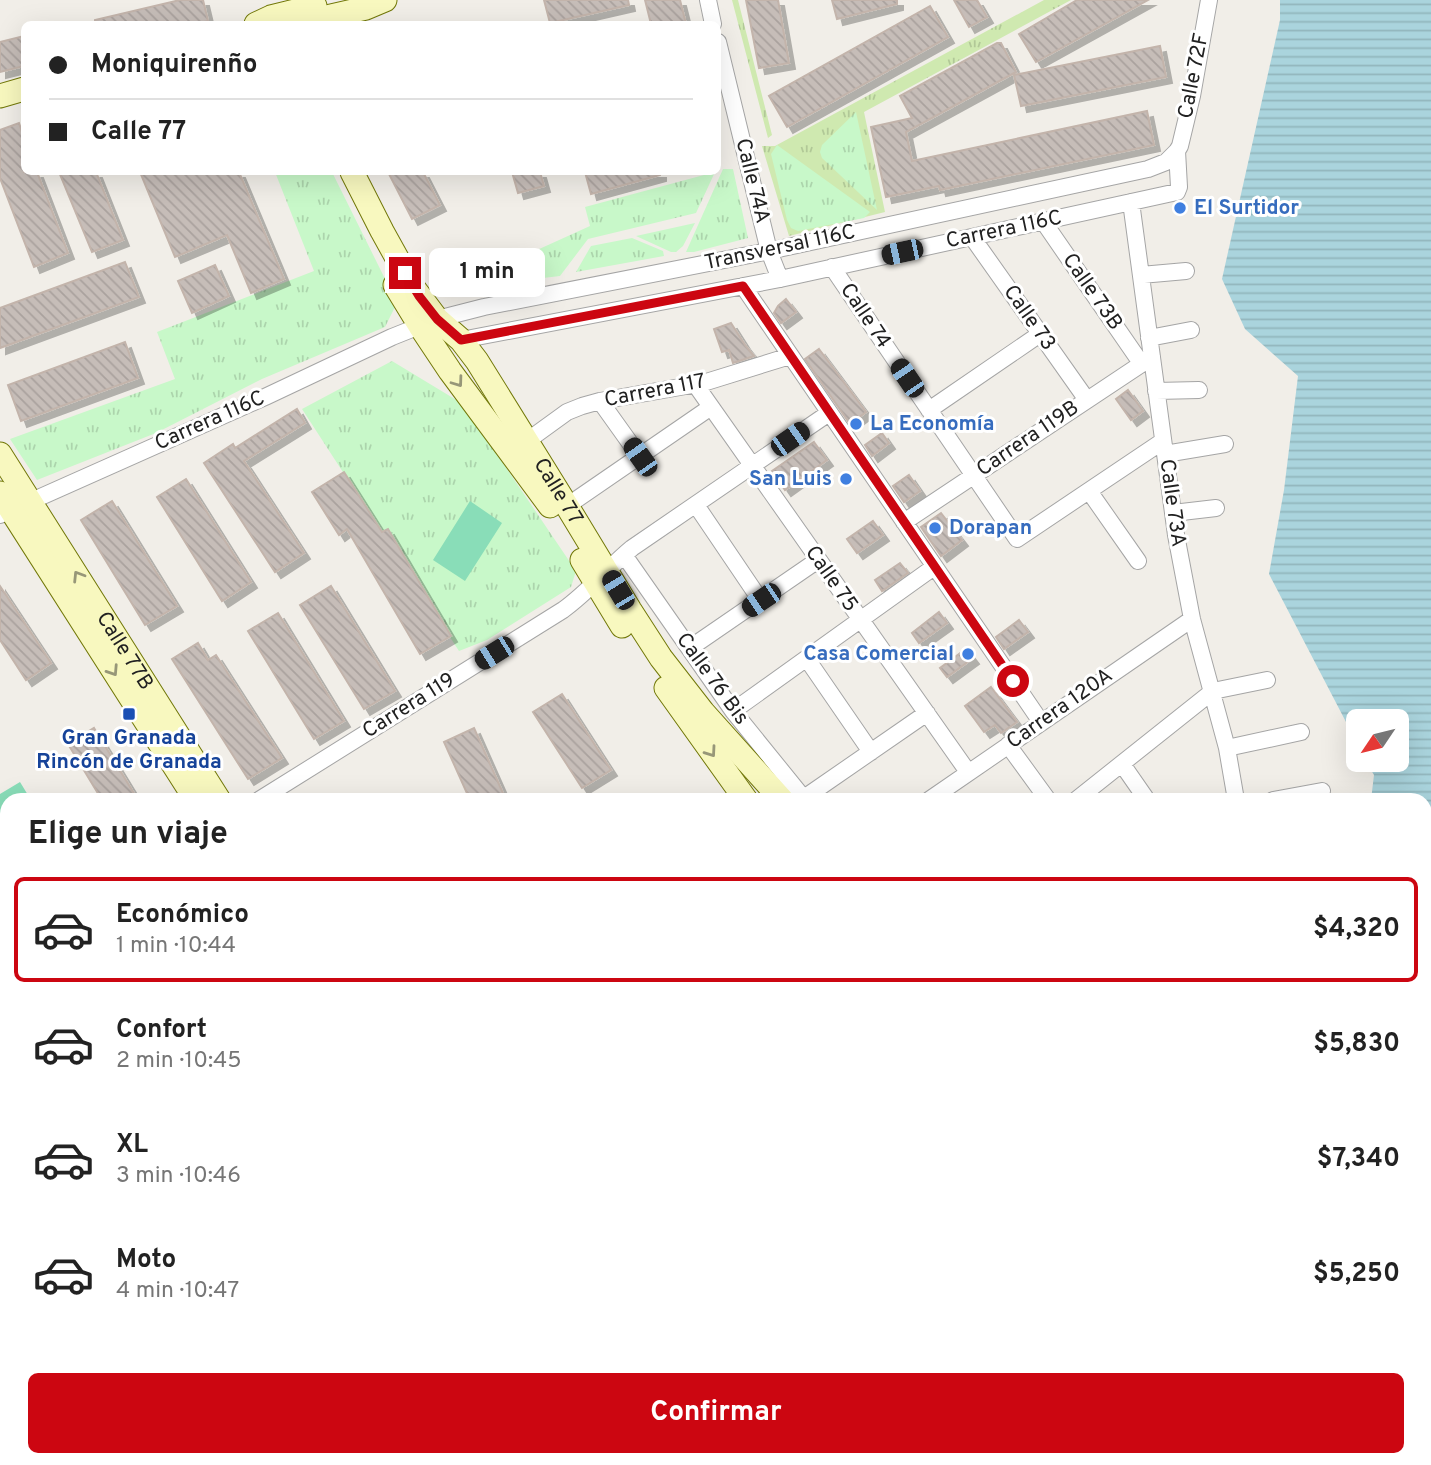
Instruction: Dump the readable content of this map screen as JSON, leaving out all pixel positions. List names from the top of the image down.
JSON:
{
  "streets": {
    "street": [
      "Calle 72F",
      "Calle 74A",
      "Carrera 116C",
      "Transversal 116C",
      "Calle 73B",
      "Calle 74",
      "Calle 73",
      "Carrera 117",
      "Carrera 119B",
      "Calle 77",
      "Calle 73A",
      "Calle 75",
      "Calle 77B",
      "Calle 76 Bis",
      "Carrera 119",
      "Carrera 120A"
    ]
  },
  "crossings": [
    ["Calle 72F", "Carrera 116C"],
    ["Calle 72F", "Transversal 116C"],
    ["Calle 74A", "Carrera 116C"],
    ["Calle 74A", "Transversal 116C"],
    ["Carrera 116C", "Transversal 116C"],
    ["Carrera 116C", "Calle 73B"],
    ["Carrera 116C", "Calle 74"],
    ["Carrera 116C", "Calle 73"],
    ["Carrera 116C", "Calle 77"],
    ["Carrera 116C", "Calle 73A"],
    ["Carrera 116C", "Calle 77B"],
    ["Transversal 116C", "Calle 77"],
    ["Calle 73B", "Carrera 119B"],
    ["Calle 73B", "Calle 73A"],
    ["Calle 74", "Carrera 119B"],
    ["Calle 73", "Carrera 119B"],
    ["Carrera 117", "Calle 77"],
    ["Carrera 117", "Calle 75"],
    ["Carrera 119B", "Calle 73A"],
    ["Calle 77", "Calle 76 Bis"],
    ["Calle 77", "Carrera 119"],
    ["Calle 73A", "Carrera 120A"],
    ["Calle 75", "Carrera 119"],
    ["Calle 75", "Carrera 120A"],
    ["Calle 76 Bis", "Carrera 119"]
  ],
  "places": {
    "other": [
      "El Surtidor",
      "La Economía",
      "San Luis",
      "Dorapan",
      "Casa Comercial"
    ],
    "transit": ["Gran Granada Rincón de Granada"]
  },
  "north": "bottom left",
  "page": {
    "banner": ["Moniquirenño", "Calle 77"],
    "bubble": "1 min",
    "heading": "Elige un viaje",
    "list": [
      {
        "name": "Económico",
        "note": "1 min · 10:44",
        "value": "$4,320"
      },
      {
        "name": "Confort",
        "note": "2 min · 10:45",
        "value": "$5,830"
      },
      {
        "name": "XL",
        "note": "3 min · 10:46",
        "value": "$7,340"
      },
      {
        "name": "Moto",
        "note": "4 min · 10:47",
        "value": "$5,250"
      }
    ],
    "buttons": "Confirmar"
  }
}
